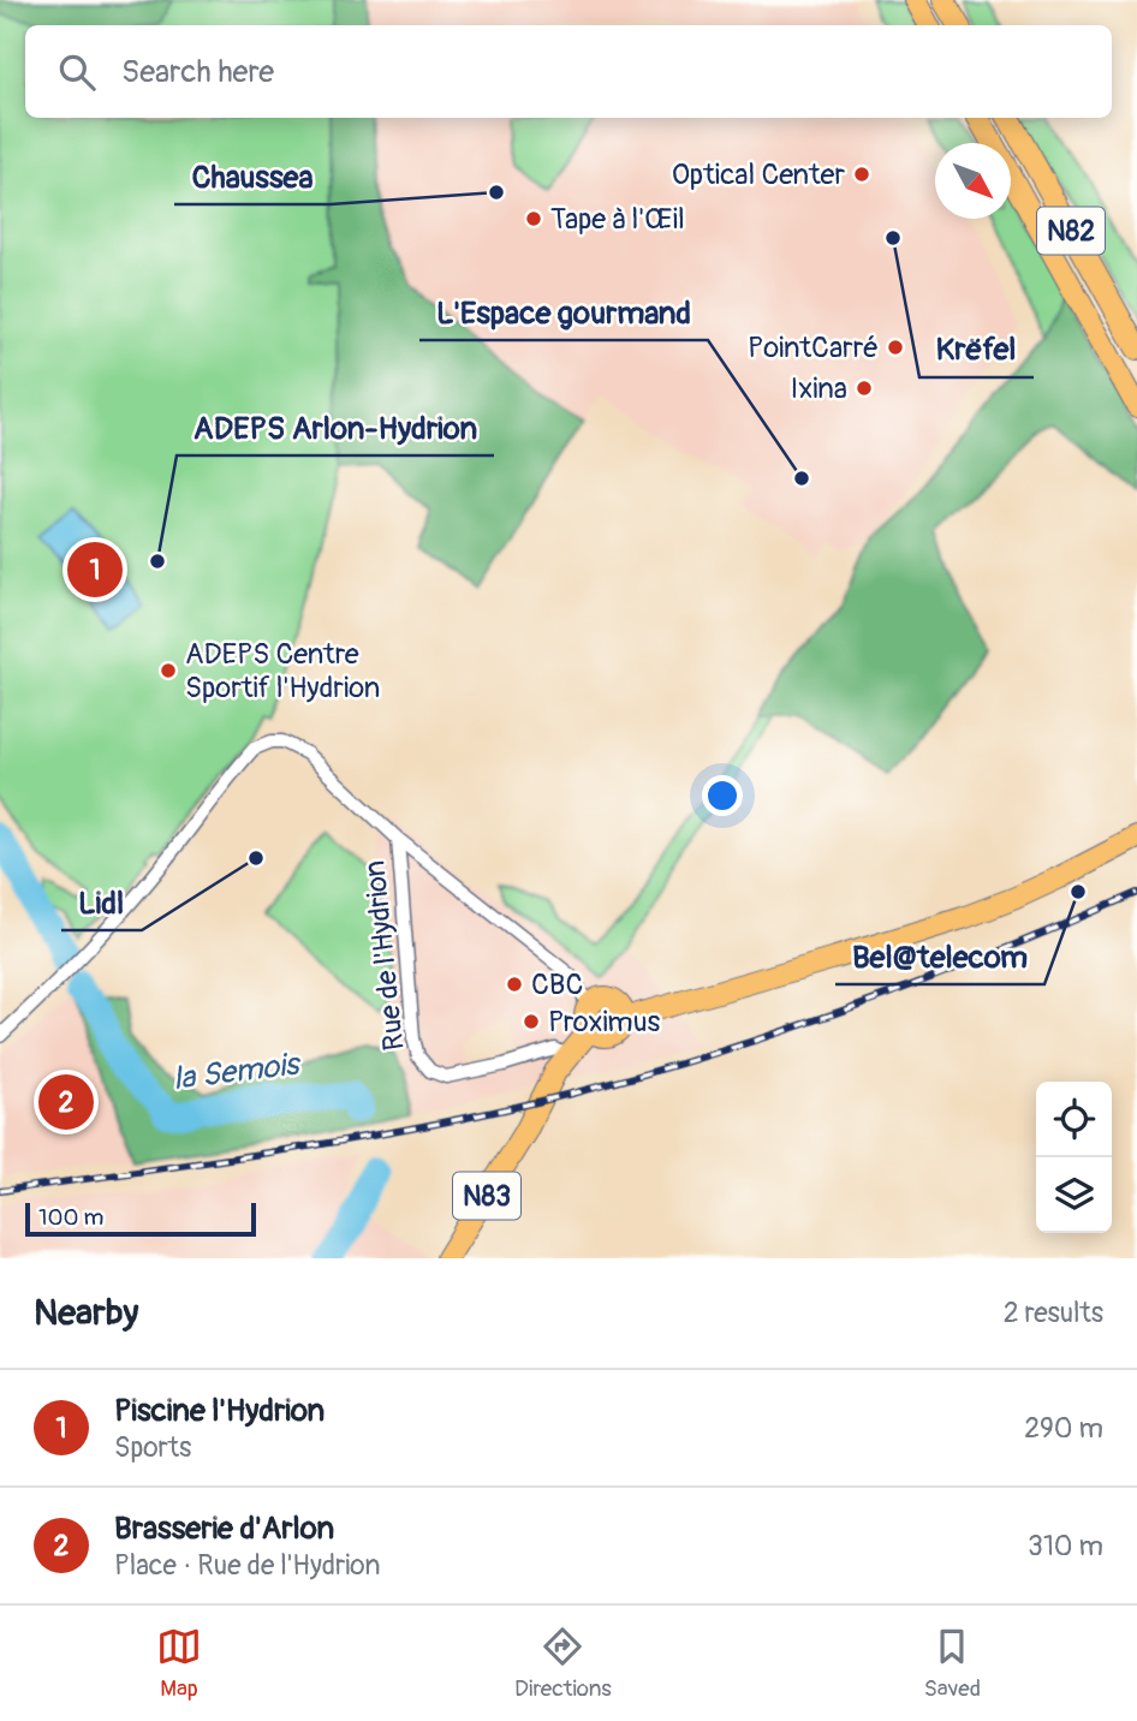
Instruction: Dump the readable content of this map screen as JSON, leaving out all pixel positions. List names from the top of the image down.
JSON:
{
  "streets": {
    "main road": ["N82", "N83"],
    "street": ["Rue de l'Hydrion"]
  },
  "crossings": [
    ["Rue de l'Hydrion", "N83"]
  ],
  "water": ["la Semois"],
  "places": [
    "Optical Center",
    "Chaussea",
    "Tape à l'Œil",
    "Krëfel",
    "PointCarré",
    "Ixina",
    "L'Espace gourmand",
    "ADEPS Arlon-Hydrion",
    "ADEPS Centre Sportif l'Hydrion",
    "Lidl",
    "Bel@telecom",
    "CBC",
    "Proximus"
  ],
  "scale_bar": "100 m",
  "north": "bottom right",
  "page": {
    "search": "Search here",
    "pins": ["1", "2"],
    "scale": "100 m",
    "heading": ["Nearby", "2 results"],
    "list": [
      {
        "mark": "1",
        "name": "Piscine l'Hydrion",
        "note": "Sports",
        "value": "290 m"
      },
      {
        "mark": "2",
        "name": "Brasserie d'Arlon",
        "note": "Place · Rue de l'Hydrion",
        "value": "310 m"
      }
    ],
    "nav": ["Map", "Directions", "Saved"]
  }
}
